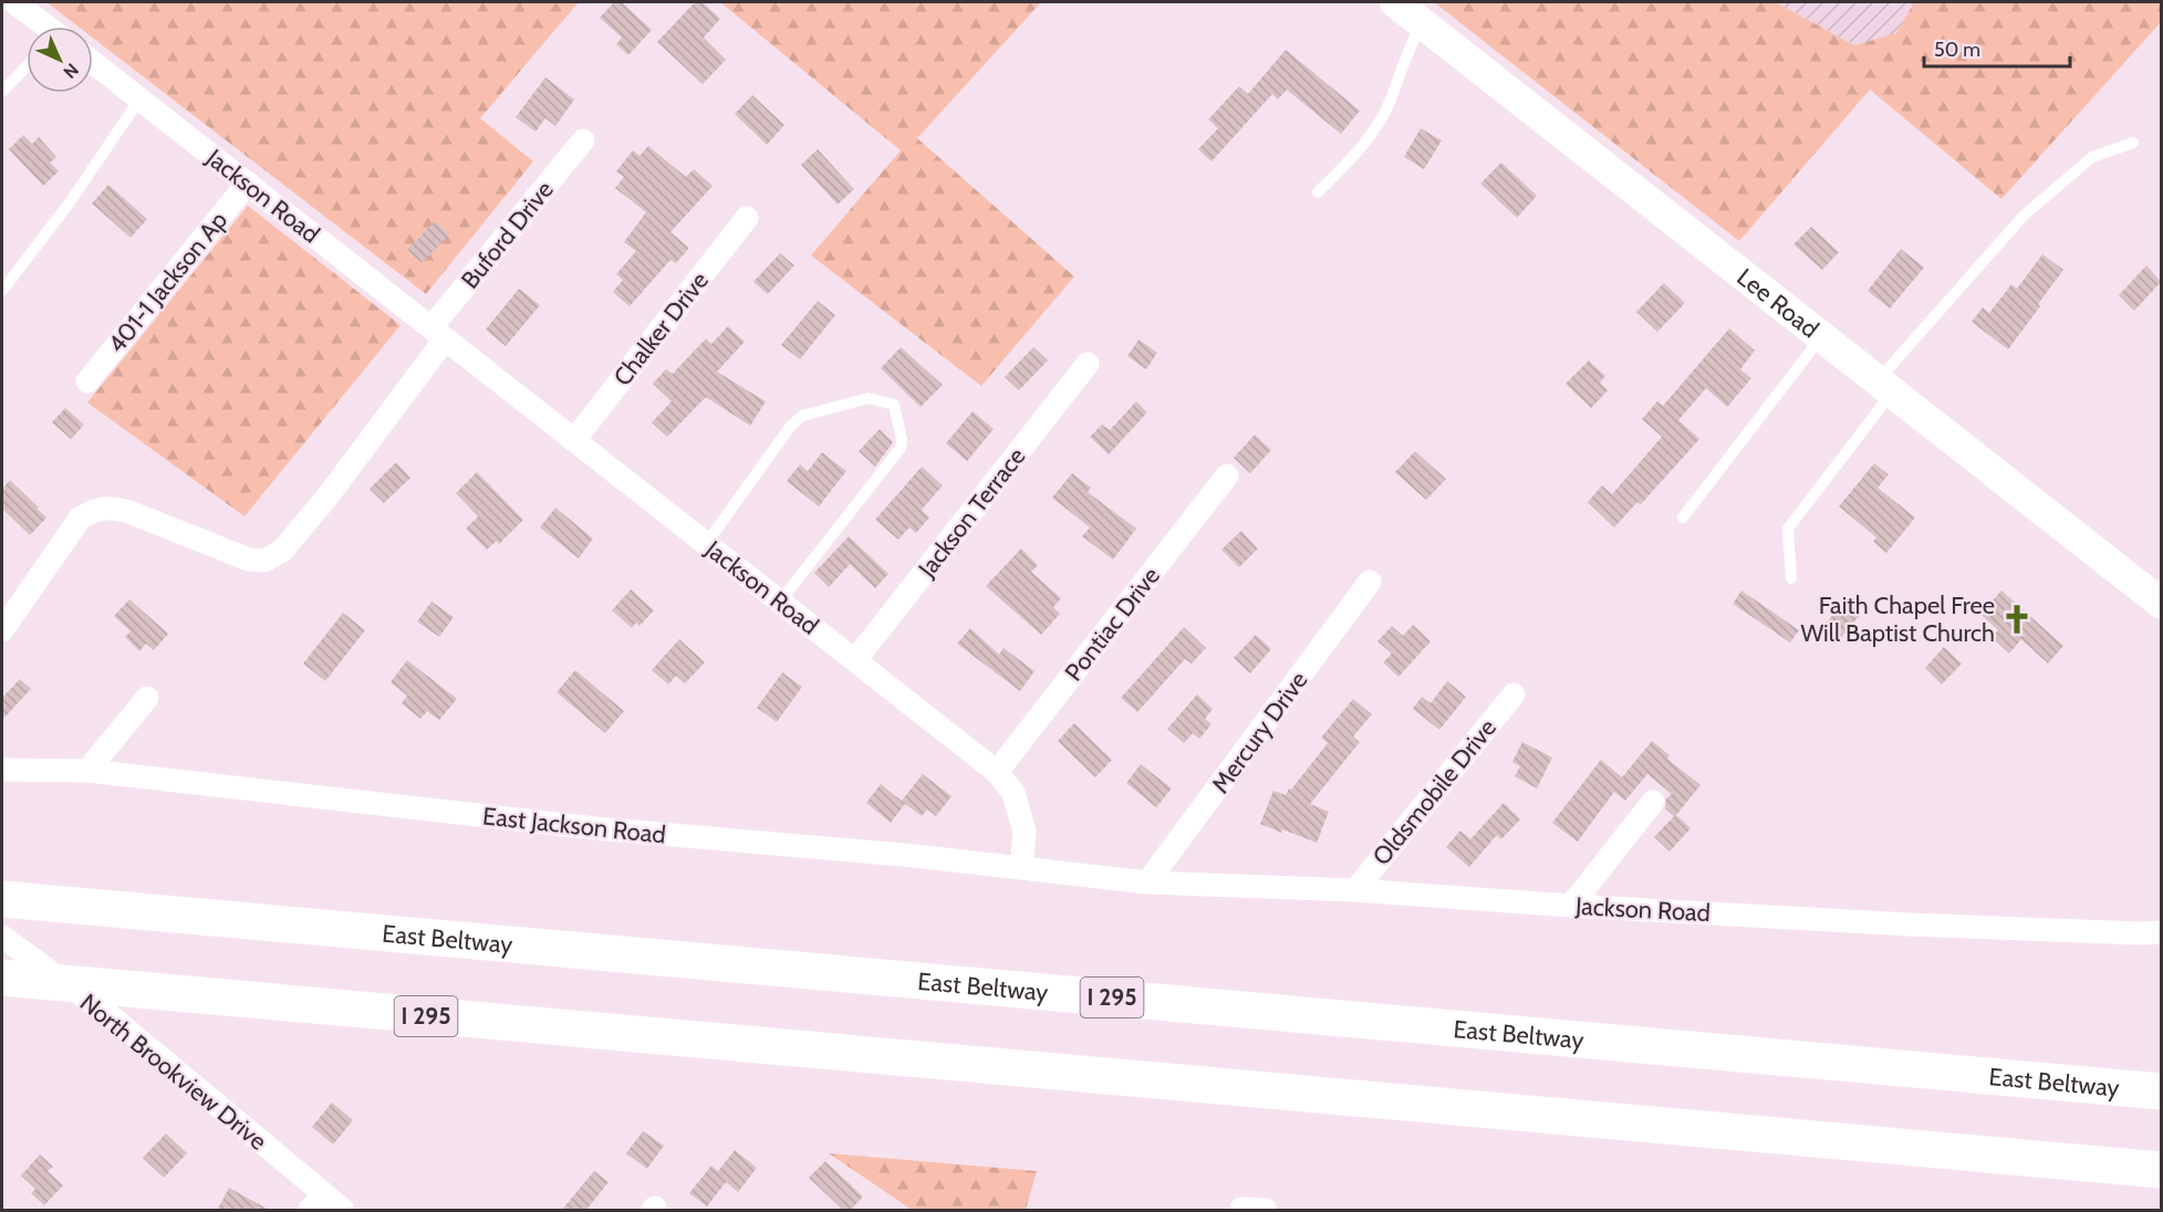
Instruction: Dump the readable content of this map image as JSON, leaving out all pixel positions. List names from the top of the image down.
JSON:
{
  "streets": {
    "highway": ["East Beltway", "I 295"],
    "street": [
      "Jackson Road",
      "Buford Drive",
      "401-1 Jackson Ap",
      "Lee Road",
      "Chalker Drive",
      "Jackson Terrace",
      "Pontiac Drive",
      "Mercury Drive",
      "Oldsmobile Drive",
      "East Jackson Road",
      "North Brookview Drive"
    ]
  },
  "crossings": [
    ["Jackson Road", "Buford Drive"],
    ["Jackson Road", "401-1 Jackson Ap"],
    ["Jackson Road", "Chalker Drive"],
    ["Jackson Road", "Jackson Terrace"],
    ["Jackson Road", "Pontiac Drive"],
    ["Jackson Road", "Mercury Drive"],
    ["Jackson Road", "Oldsmobile Drive"],
    ["Jackson Road", "East Jackson Road"],
    ["Mercury Drive", "East Jackson Road"]
  ],
  "places": {
    "church": ["Faith Chapel Free Will Baptist Church"]
  },
  "scale_bar": "50 m",
  "north": "bottom right"
}
